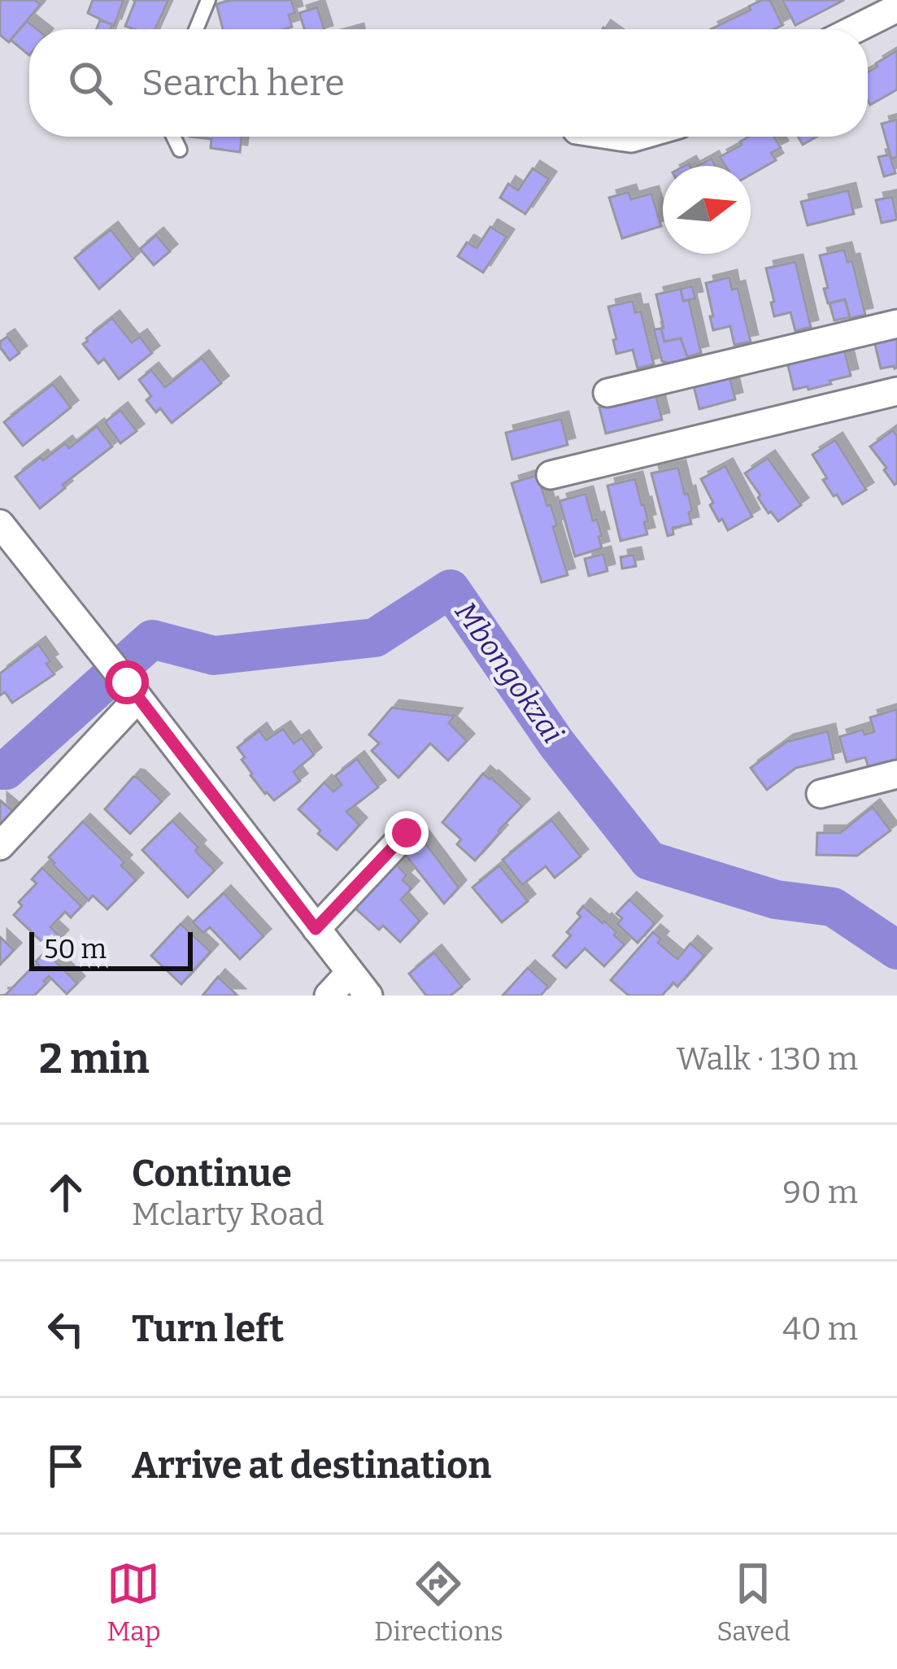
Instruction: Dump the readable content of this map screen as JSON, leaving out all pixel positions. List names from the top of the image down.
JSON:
{
  "water": ["Mbongokzai"],
  "scale_bar": "50 m",
  "north": "right",
  "page": {
    "search": "Search here",
    "scale": "50 m",
    "heading": ["2 min", "Walk · 130 m"],
    "list": [
      ["Continue", "Mclarty Road", "90 m"],
      ["Turn left", "40 m"],
      "Arrive at destination"
    ],
    "nav": ["Map", "Directions", "Saved"]
  }
}
